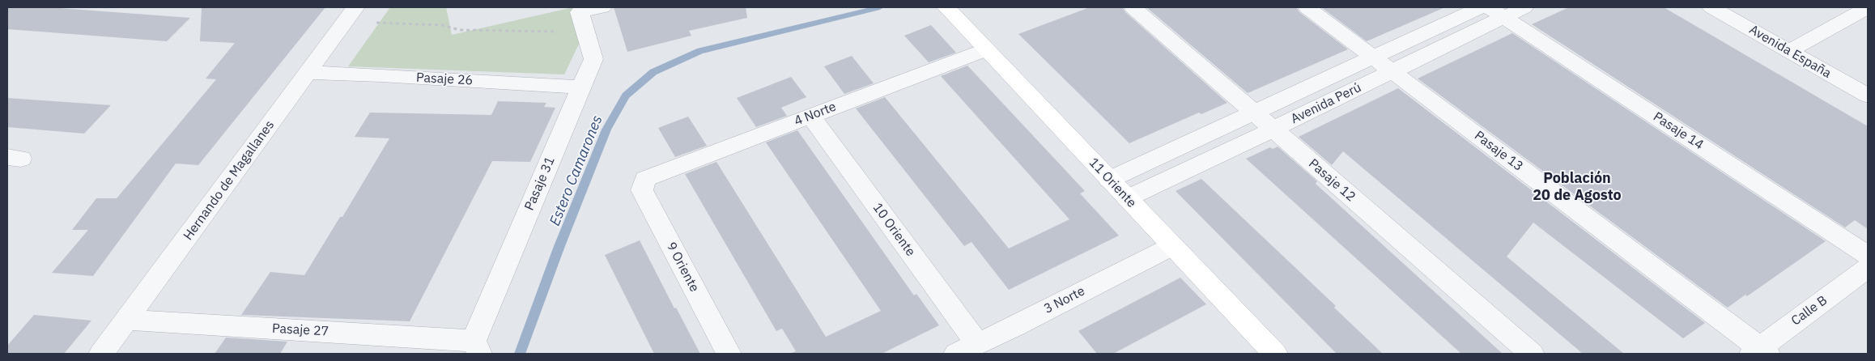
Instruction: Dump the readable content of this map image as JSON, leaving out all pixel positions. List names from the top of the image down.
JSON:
{
  "streets": {
    "street": [
      "Avenida España",
      "Pasaje 26",
      "Avenida Perú",
      "4 Norte",
      "Pasaje 14",
      "Pasaje 13",
      "Hernando de Magallanes",
      "Pasaje 12",
      "11 Oriente",
      "Pasaje 31",
      "10 Oriente",
      "9 Oriente",
      "3 Norte",
      "Calle B",
      "Pasaje 27"
    ]
  },
  "crossings": [
    ["Pasaje 26", "Hernando de Magallanes"],
    ["Pasaje 26", "Pasaje 31"],
    ["Avenida Perú", "Pasaje 14"],
    ["Avenida Perú", "Pasaje 13"],
    ["Avenida Perú", "Pasaje 12"],
    ["Avenida Perú", "11 Oriente"],
    ["4 Norte", "11 Oriente"],
    ["4 Norte", "10 Oriente"],
    ["4 Norte", "9 Oriente"],
    ["Pasaje 13", "Calle B"],
    ["Hernando de Magallanes", "Pasaje 27"],
    ["11 Oriente", "3 Norte"],
    ["Pasaje 31", "Pasaje 27"],
    ["10 Oriente", "3 Norte"]
  ],
  "districts": ["Población 20 de Agosto"],
  "water": ["Estero Camarones"]
}
